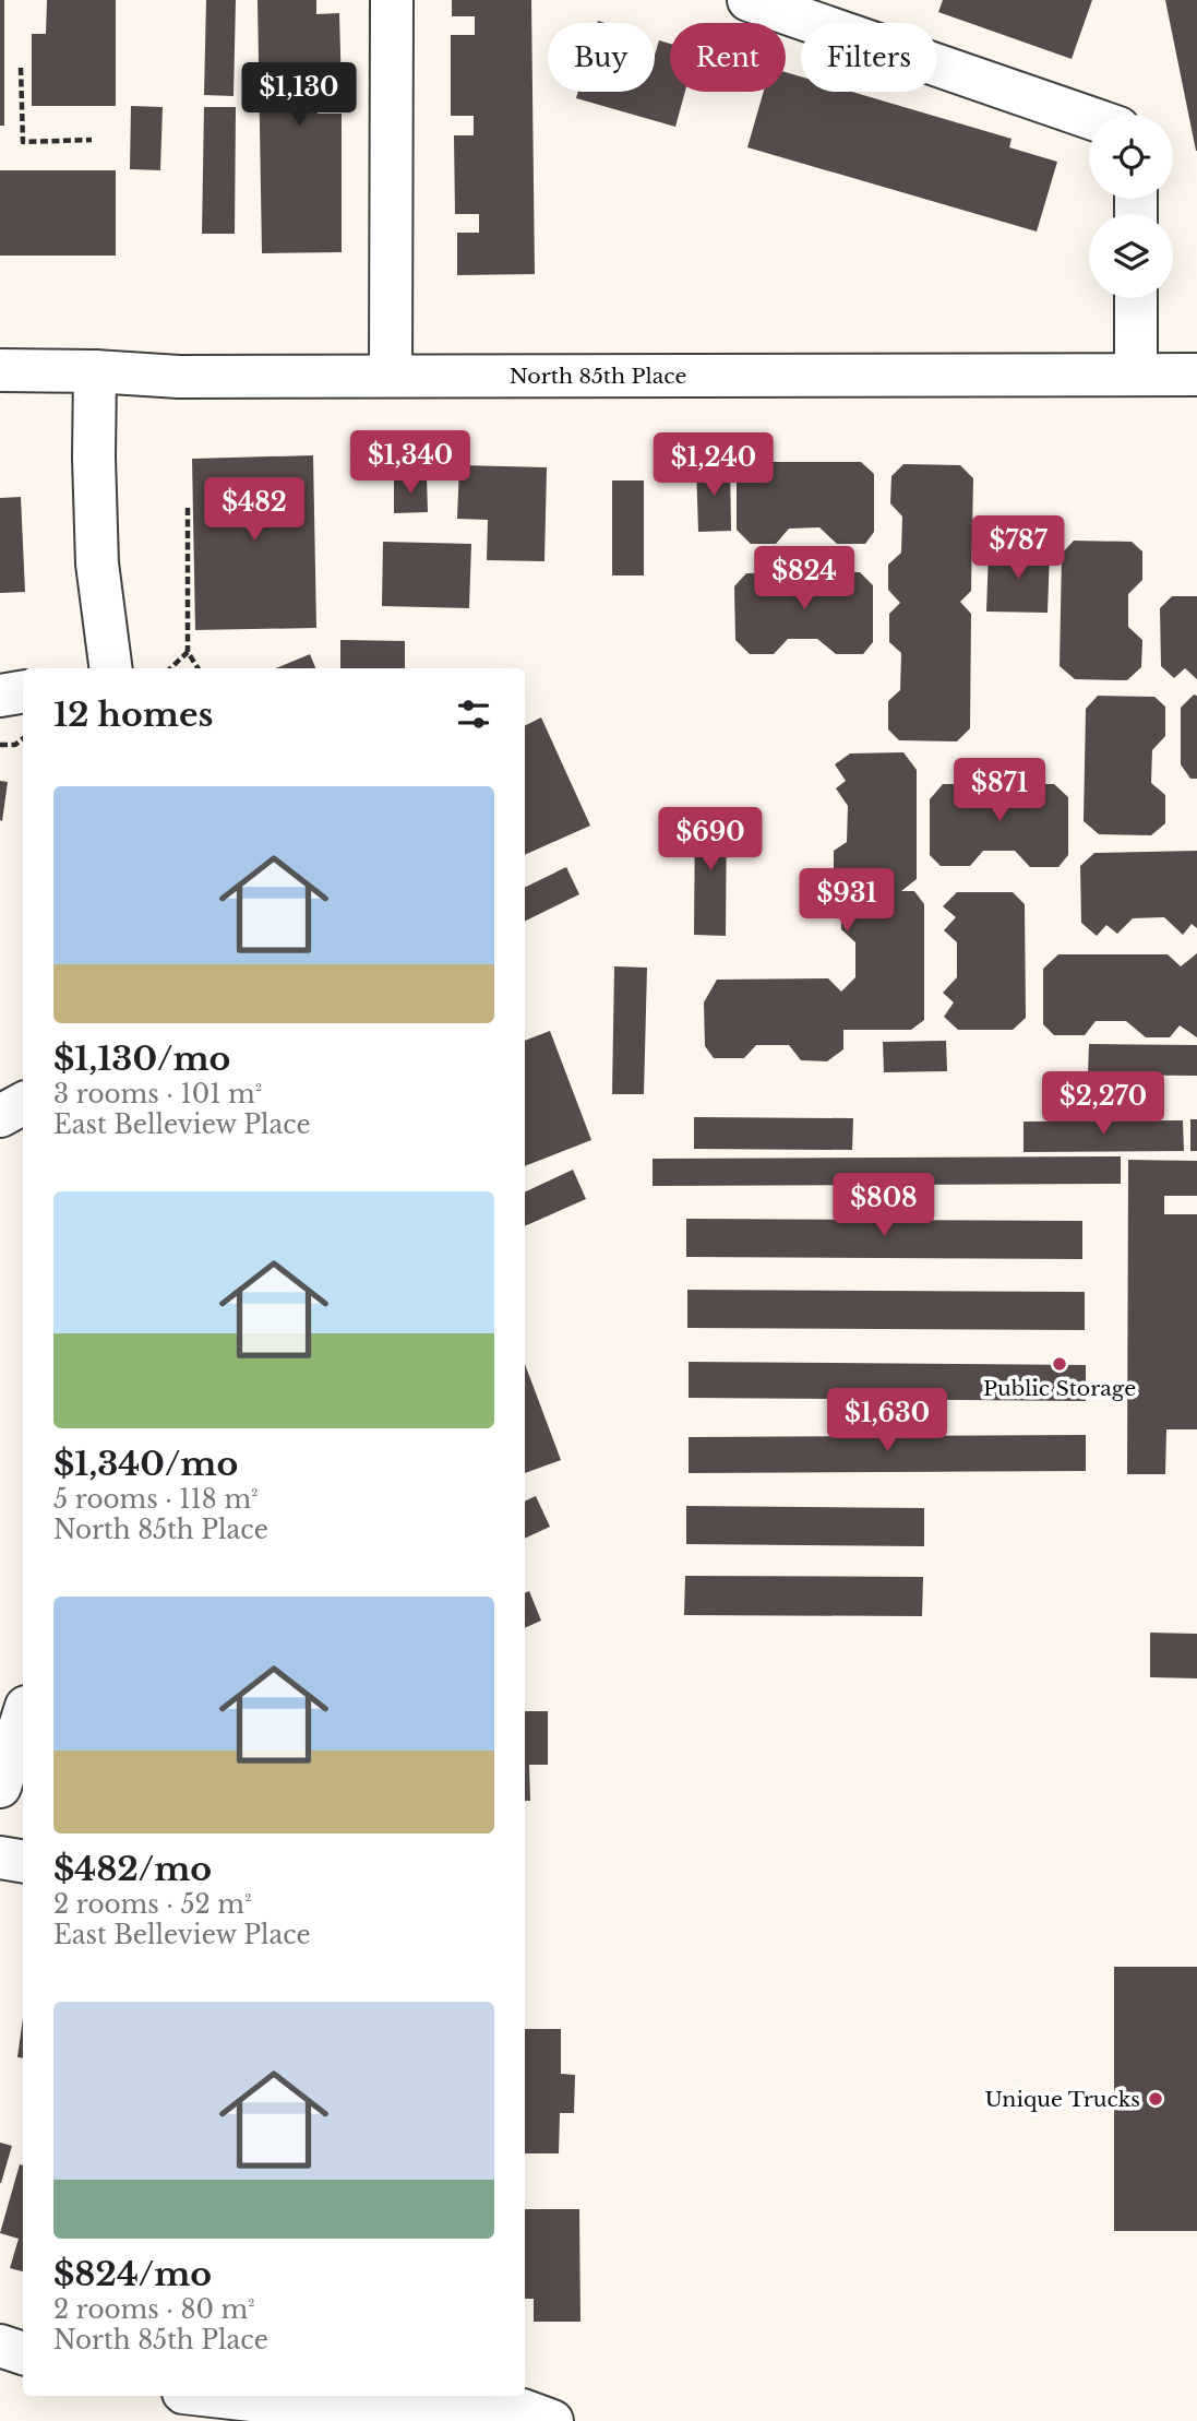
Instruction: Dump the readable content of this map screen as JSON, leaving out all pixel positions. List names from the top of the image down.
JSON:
{
  "streets": {
    "street": ["North 85th Place"]
  },
  "places": ["Public Storage", "Unique Trucks"],
  "page": {
    "chip": ["Buy", "Rent", "Filters"],
    "price": [
      "$1,130",
      "$1,340",
      "$1,240",
      "$482",
      "$787",
      "$824",
      "$871",
      "$690",
      "$931",
      "$2,270",
      "$808",
      "$1,630"
    ],
    "heading": "12 homes",
    "list": [
      {
        "name": "$1,130/mo",
        "note": "3 rooms · 101 m² · East Belleview Place"
      },
      {
        "name": "$1,340/mo",
        "note": "5 rooms · 118 m² · North 85th Place"
      },
      {
        "name": "$482/mo",
        "note": "2 rooms · 52 m² · East Belleview Place"
      },
      {
        "name": "$824/mo",
        "note": "2 rooms · 80 m² · North 85th Place"
      }
    ]
  }
}
